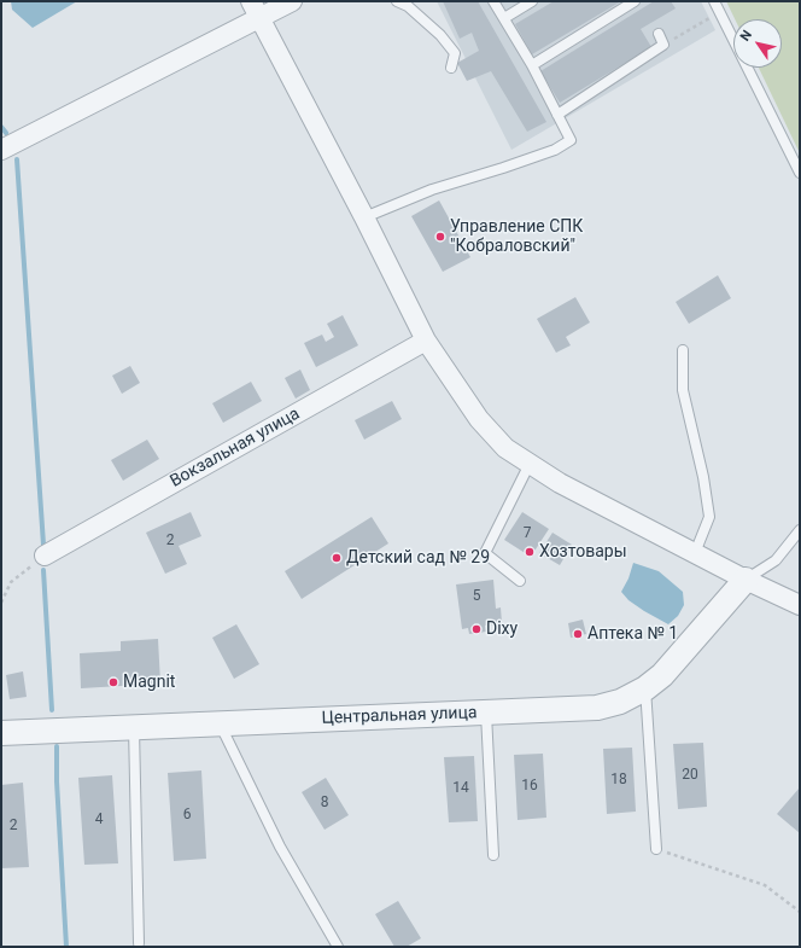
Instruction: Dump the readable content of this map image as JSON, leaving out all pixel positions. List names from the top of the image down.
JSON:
{
  "streets": {
    "street": ["Вокзальная улица", "Центральная улица"]
  },
  "places": [
    "Управление СПК \"Кобраловский\"",
    "Хозтовары",
    "Детский сад № 29",
    "Dixy",
    "Аптека № 1",
    "Magnit"
  ],
  "house_numbers": [
    "7",
    "2",
    "5",
    "20",
    "18",
    "16",
    "14",
    "8",
    "6",
    "4",
    "2"
  ],
  "north": "top left"
}
